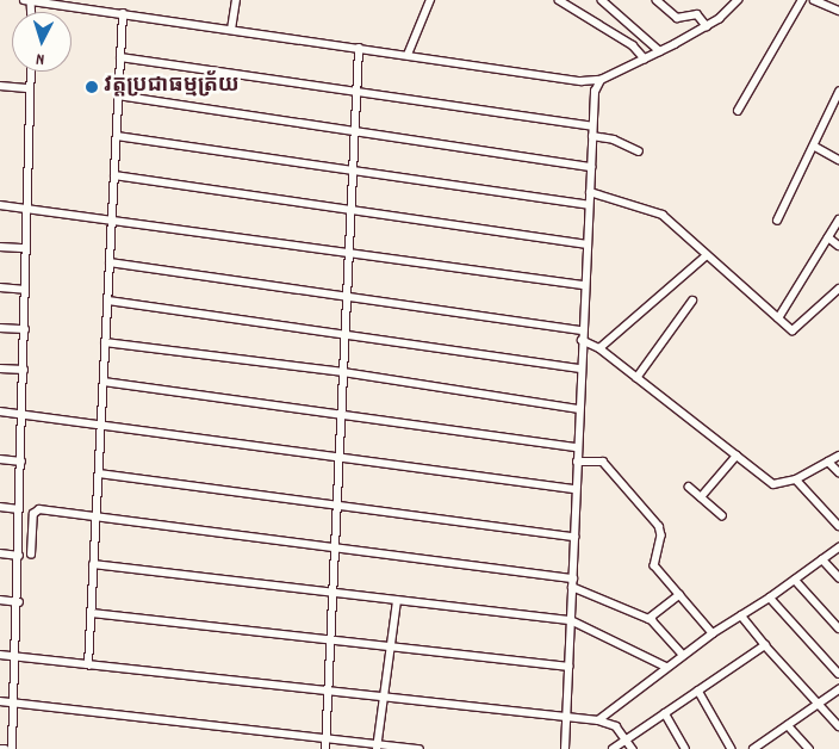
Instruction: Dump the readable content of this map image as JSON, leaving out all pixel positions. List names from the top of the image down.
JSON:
{
  "places": ["វត្តប្រជាធម្មត្រ័យ"],
  "north": "bottom"
}
